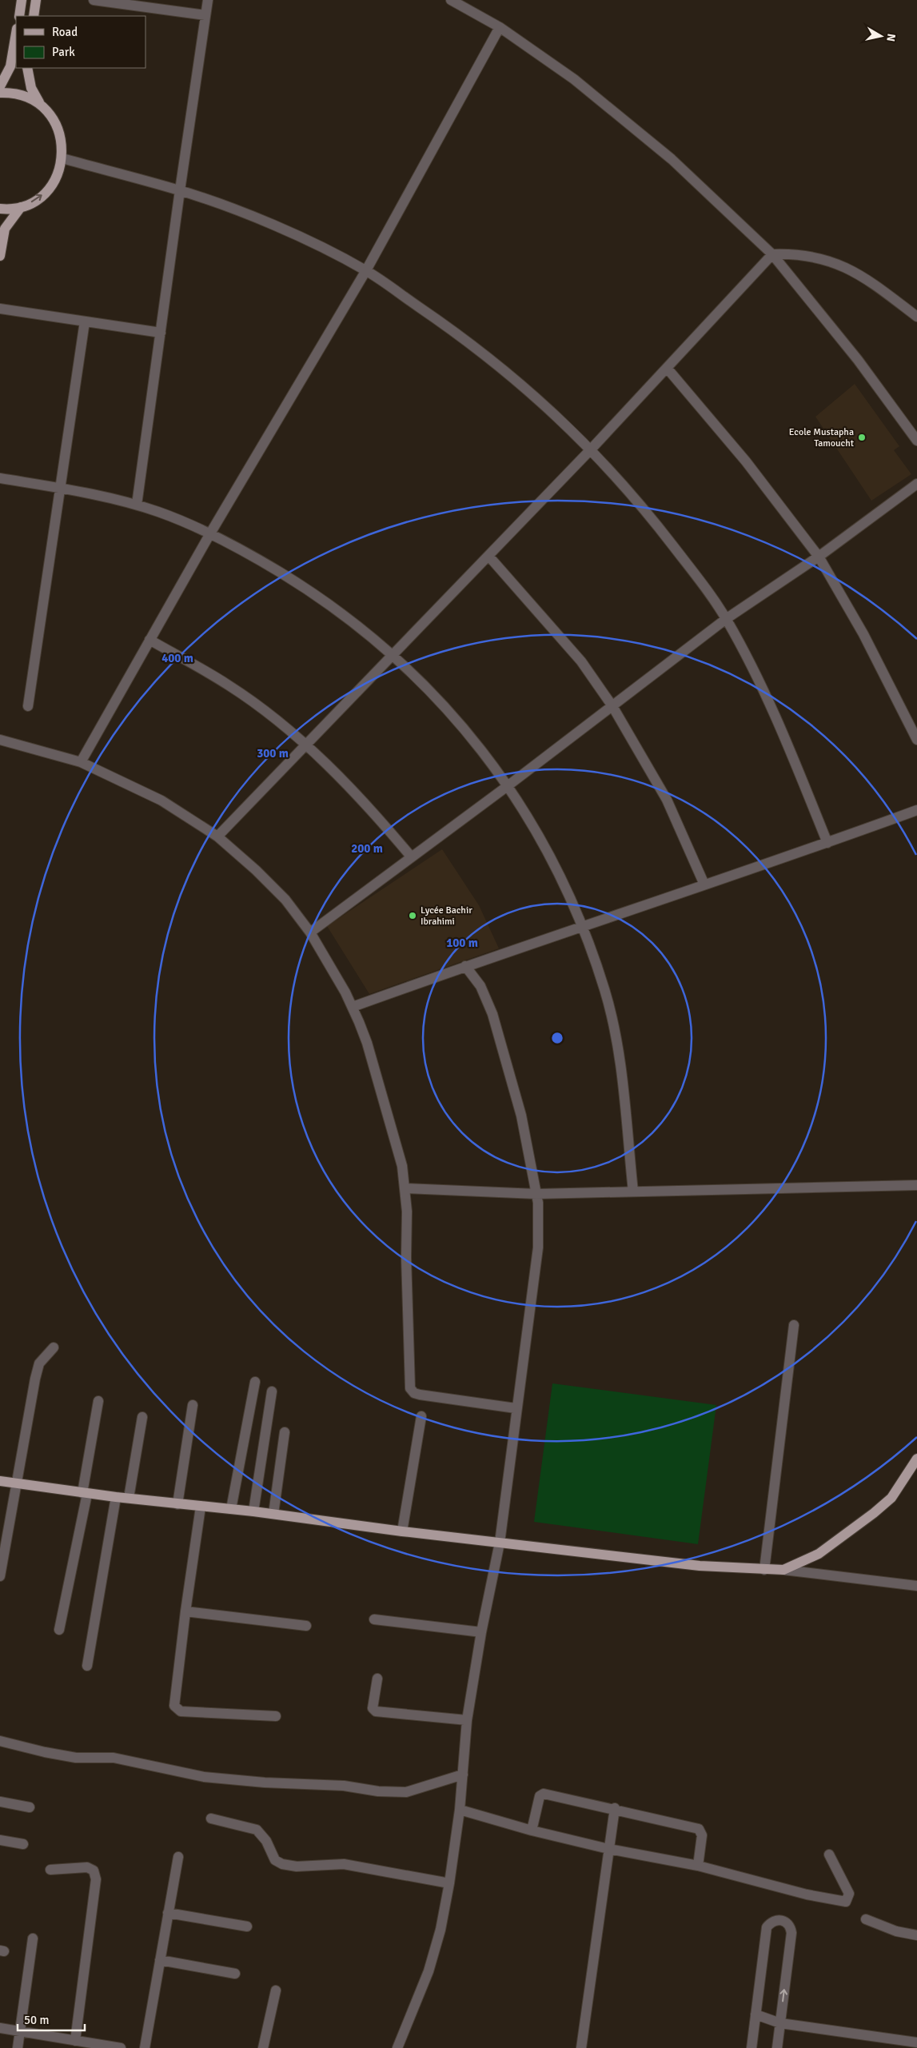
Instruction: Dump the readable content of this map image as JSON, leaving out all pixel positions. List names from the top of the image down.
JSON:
{
  "places": ["Ecole Mustapha Tamoucht", "Lycée Bachir Ibrahimi"],
  "legend": ["Road", "Park"],
  "scale_bar": "50 m",
  "north": "right",
  "rings": [
    "400 m",
    "300 m",
    "200 m",
    "100 m"
  ]
}
